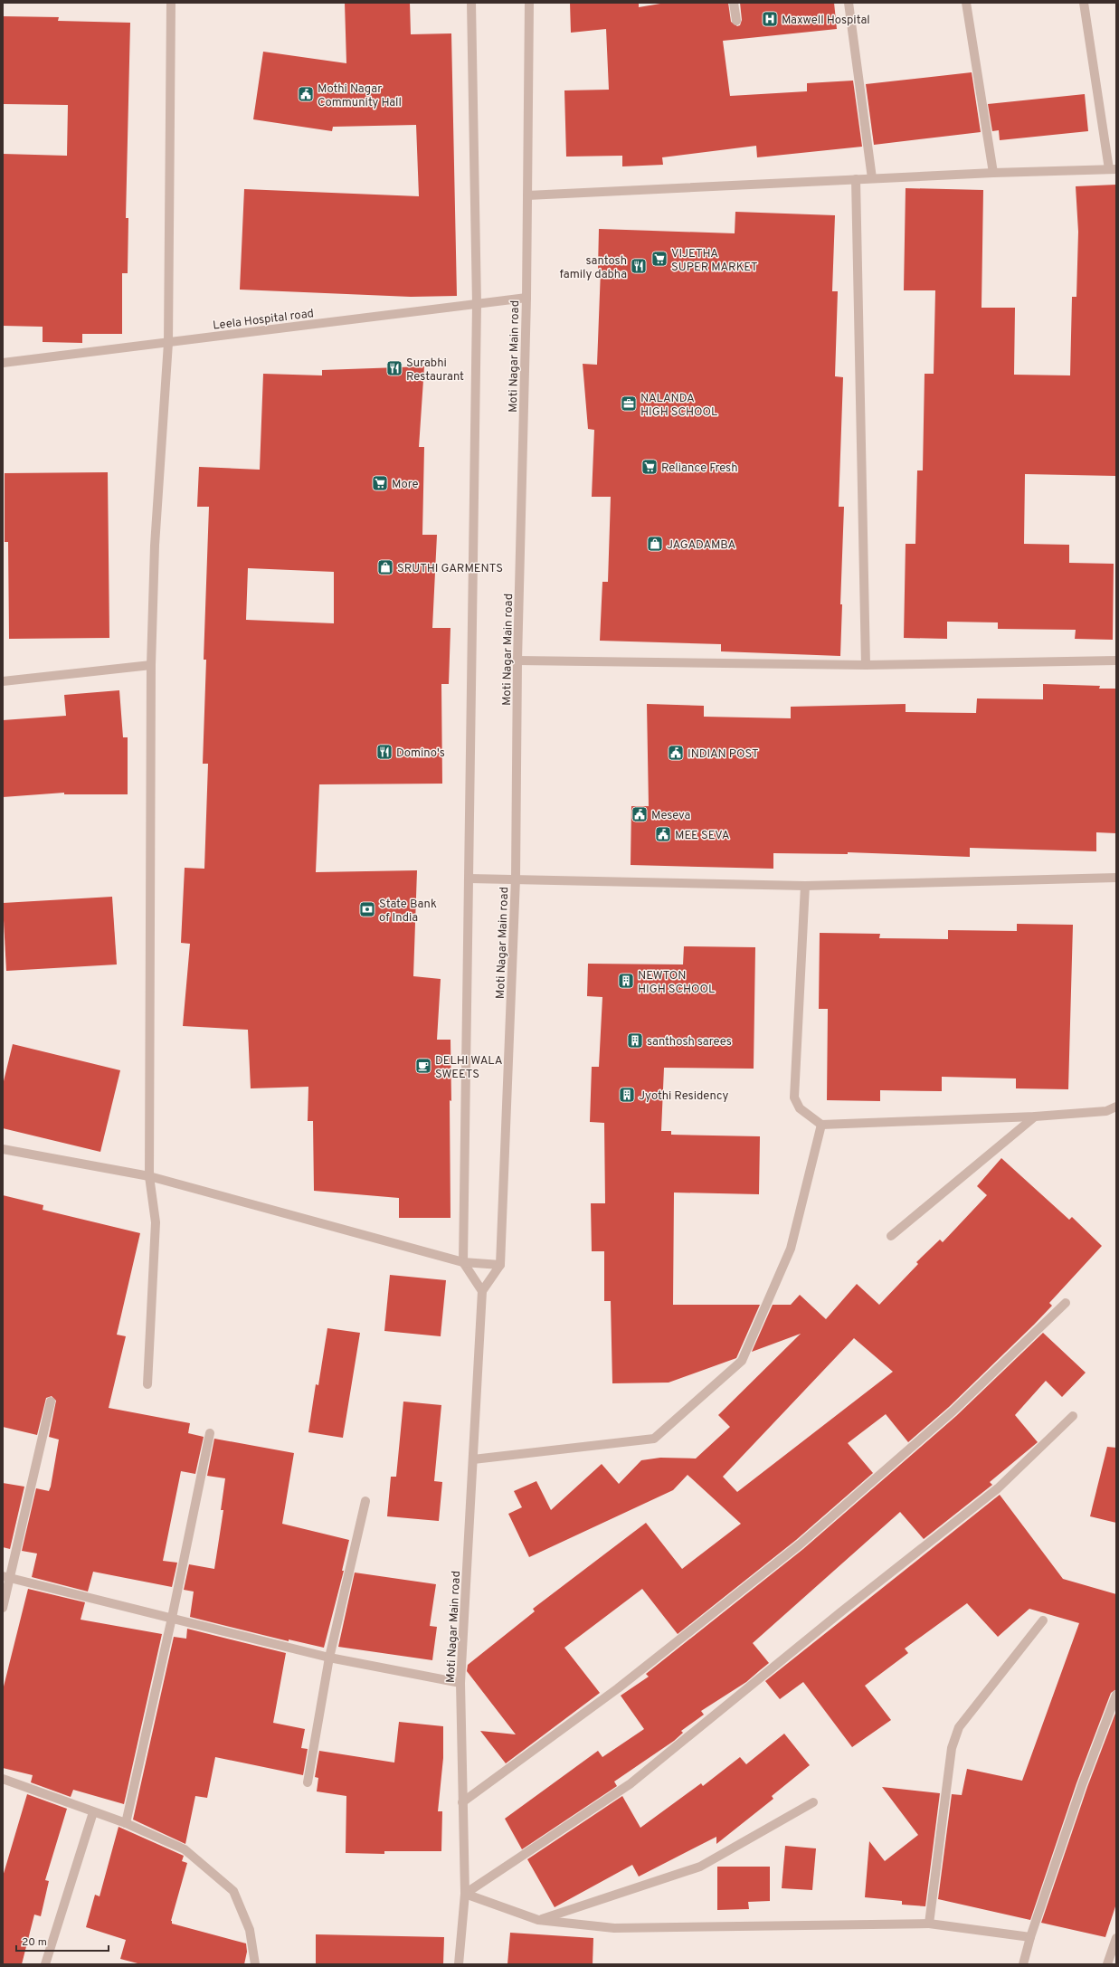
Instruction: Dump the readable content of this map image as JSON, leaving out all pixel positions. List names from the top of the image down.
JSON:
{
  "streets": {
    "street": ["Leela Hospital road", "Moti Nagar Main road"]
  },
  "crossings": [
    ["Leela Hospital road", "Moti Nagar Main road"]
  ],
  "places": {
    "hospital": ["Maxwell Hospital"],
    "public building": [
      "Mothi Nagar Community Hall",
      "INDIAN POST",
      "Meseva",
      "MEE SEVA"
    ],
    "supermarket": ["VIJETHA SUPER MARKET", "Reliance Fresh", "More"],
    "restaurant": ["santosh family dabha", "Surabhi Restaurant", "Domino's"],
    "office": ["NALANDA HIGH SCHOOL"],
    "shop": ["JAGADAMBA", "SRUTHI GARMENTS"],
    "bank": ["State Bank of India"],
    "building": ["NEWTON HIGH SCHOOL", "santhosh sarees", "Jyothi Residency"],
    "cafe": ["DELHI WALA SWEETS"]
  },
  "scale_bar": "20 m"
}
